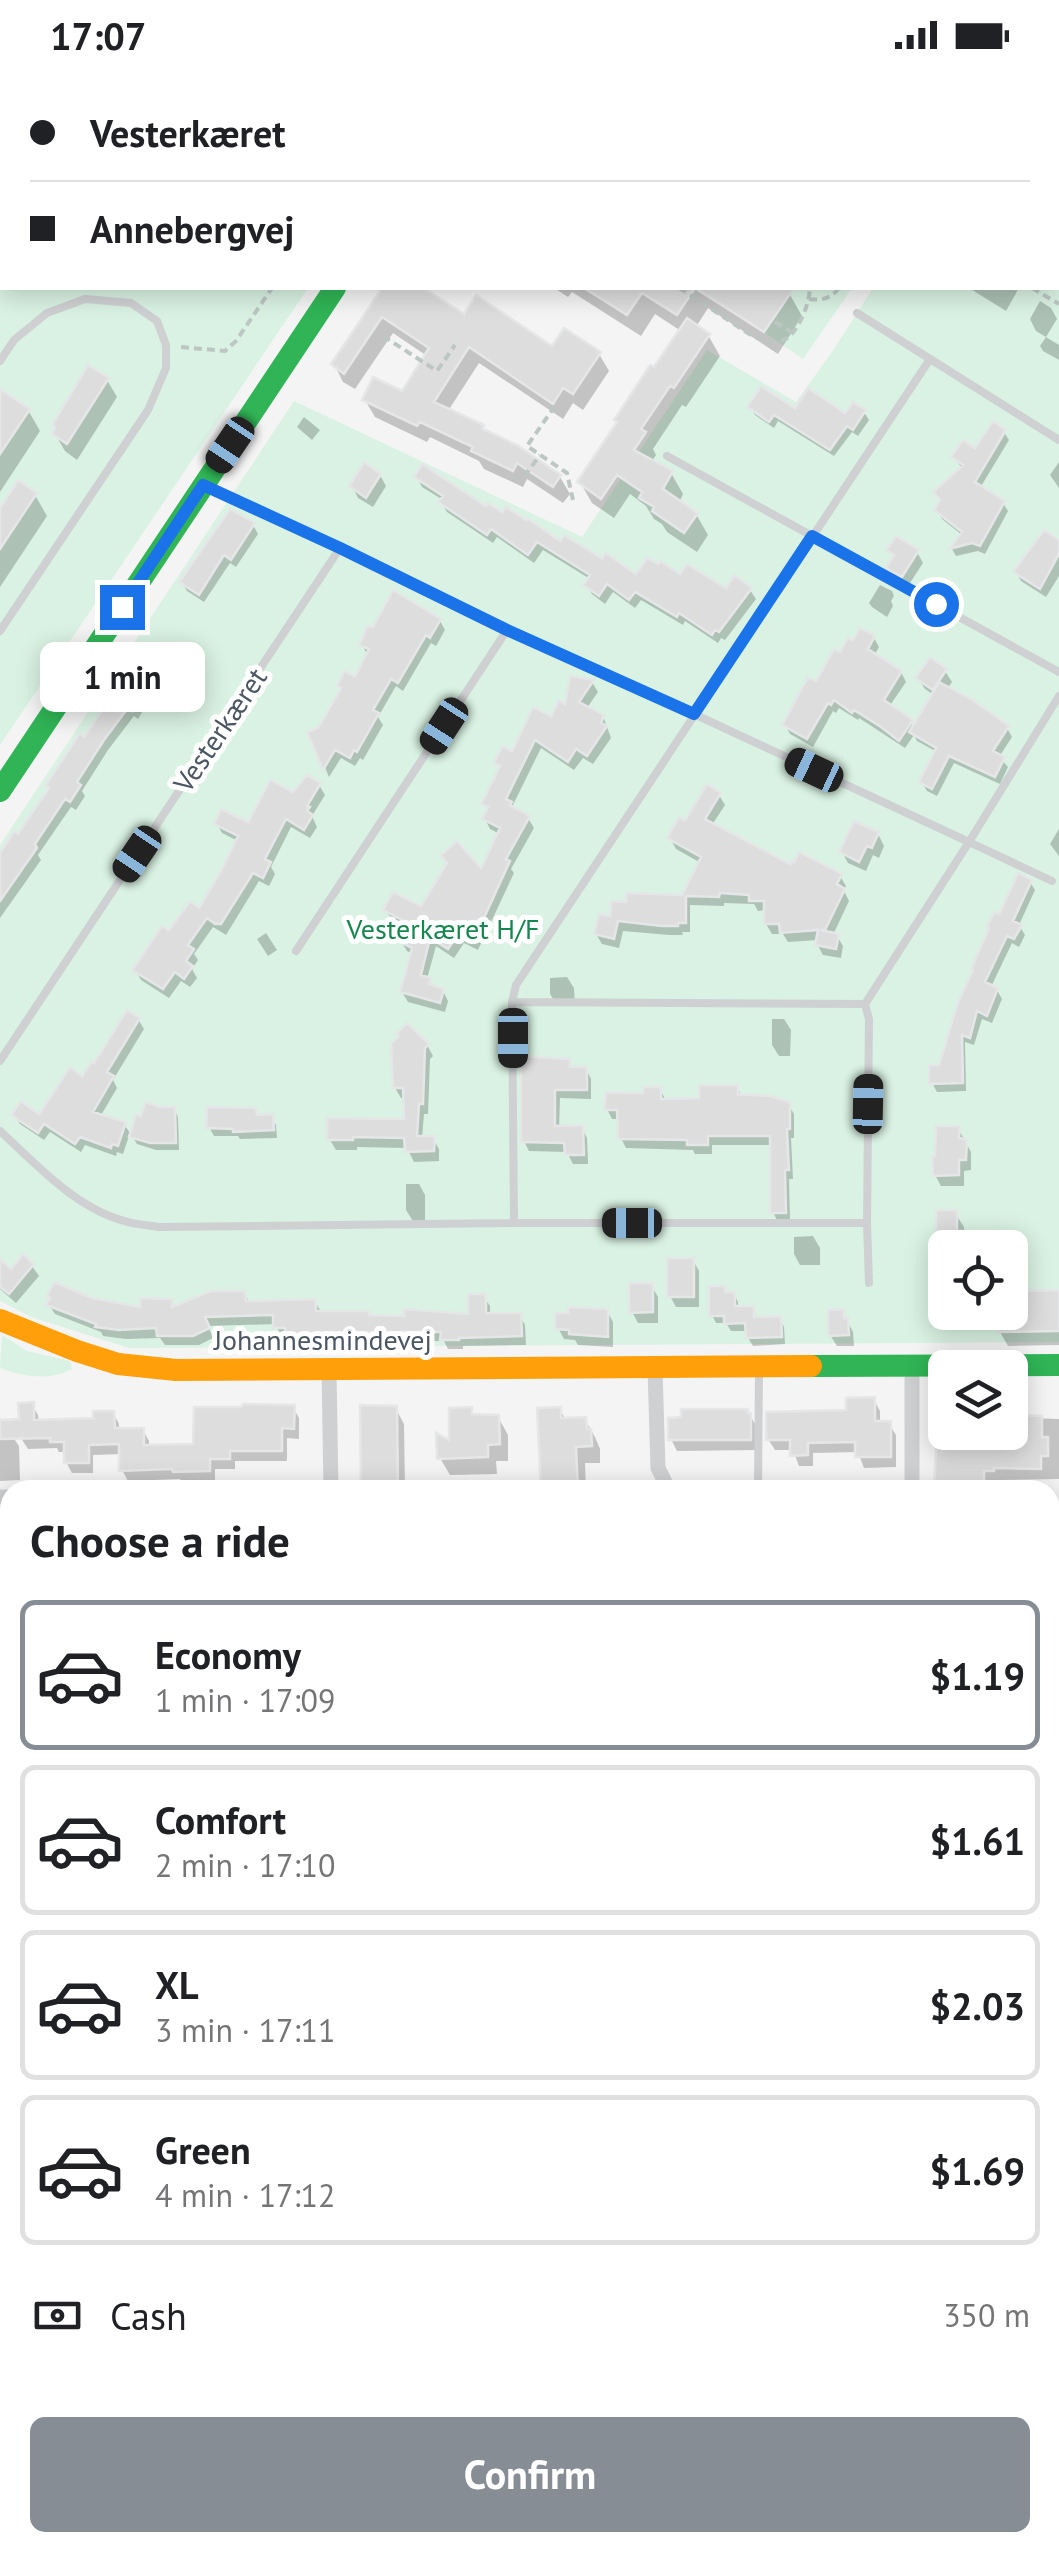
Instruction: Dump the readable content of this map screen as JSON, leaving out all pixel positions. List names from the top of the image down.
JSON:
{
  "streets": {
    "street": ["Johannesmindevej"],
    "lane": ["Vesterkæret"]
  },
  "parks": ["Vesterkæret H/F"],
  "page": {
    "status": "17:07",
    "banner": ["Vesterkæret", "Annebergvej"],
    "bubble": "1 min",
    "heading": "Choose a ride",
    "list": [
      {
        "name": "Economy",
        "note": "1 min · 17:09",
        "value": "$1.19"
      },
      {
        "name": "Comfort",
        "note": "2 min · 17:10",
        "value": "$1.61"
      },
      {
        "name": "XL",
        "note": "3 min · 17:11",
        "value": "$2.03"
      },
      {
        "name": "Green",
        "note": "4 min · 17:12",
        "value": "$1.69"
      }
    ],
    "pay": ["Cash", "350 m"],
    "buttons": "Confirm"
  }
}
